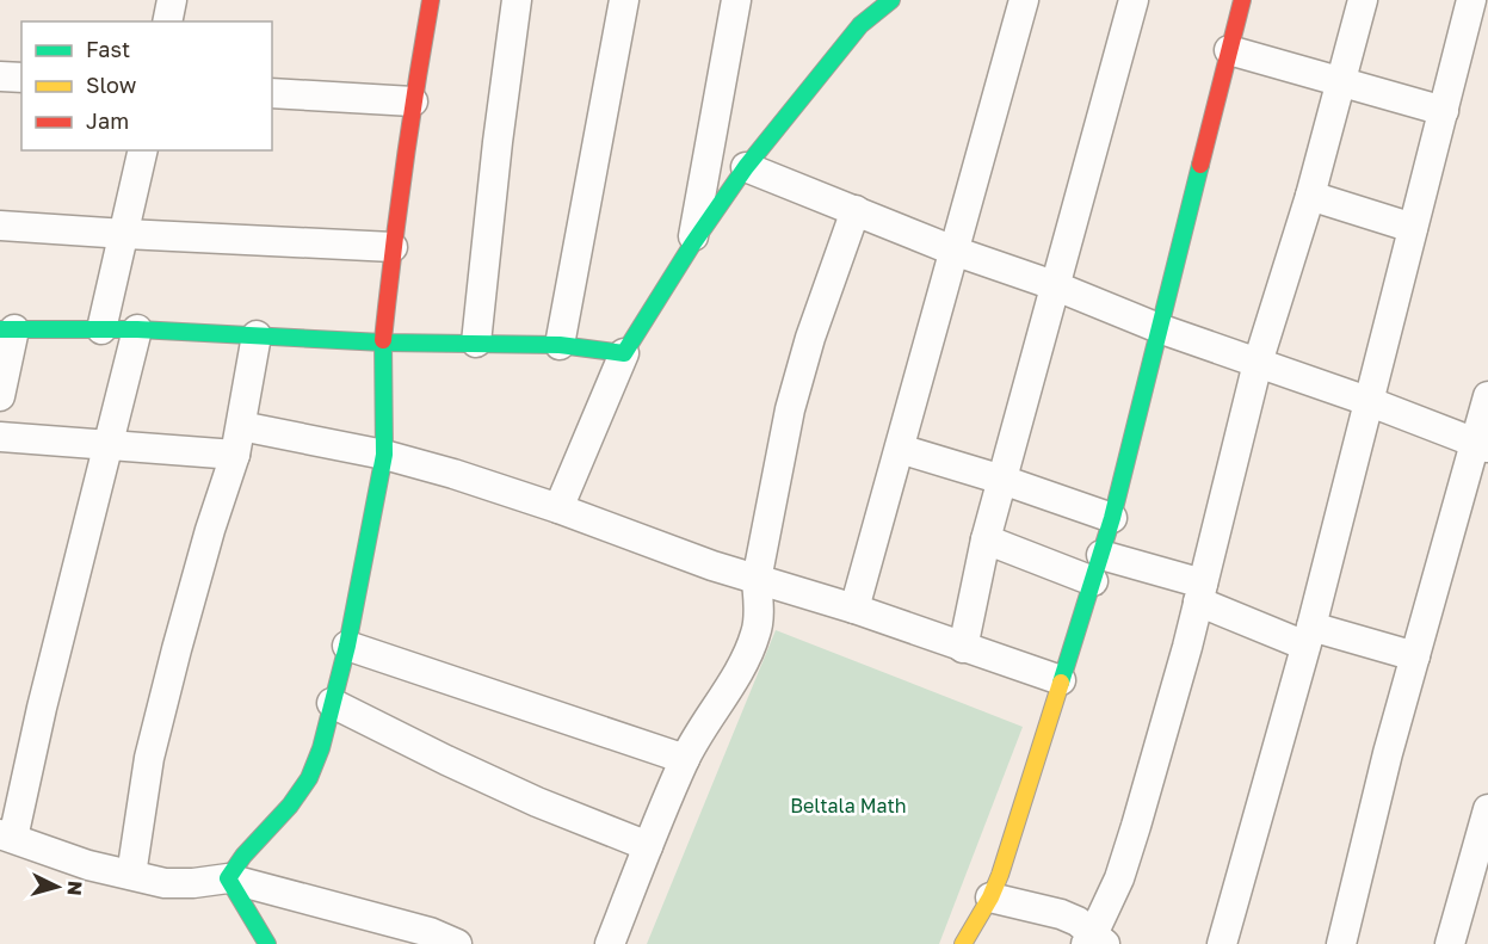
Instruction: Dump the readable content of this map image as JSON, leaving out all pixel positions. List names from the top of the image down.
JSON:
{
  "parks": ["Beltala Math"],
  "legend": ["Fast", "Slow", "Jam"],
  "north": "right"
}
